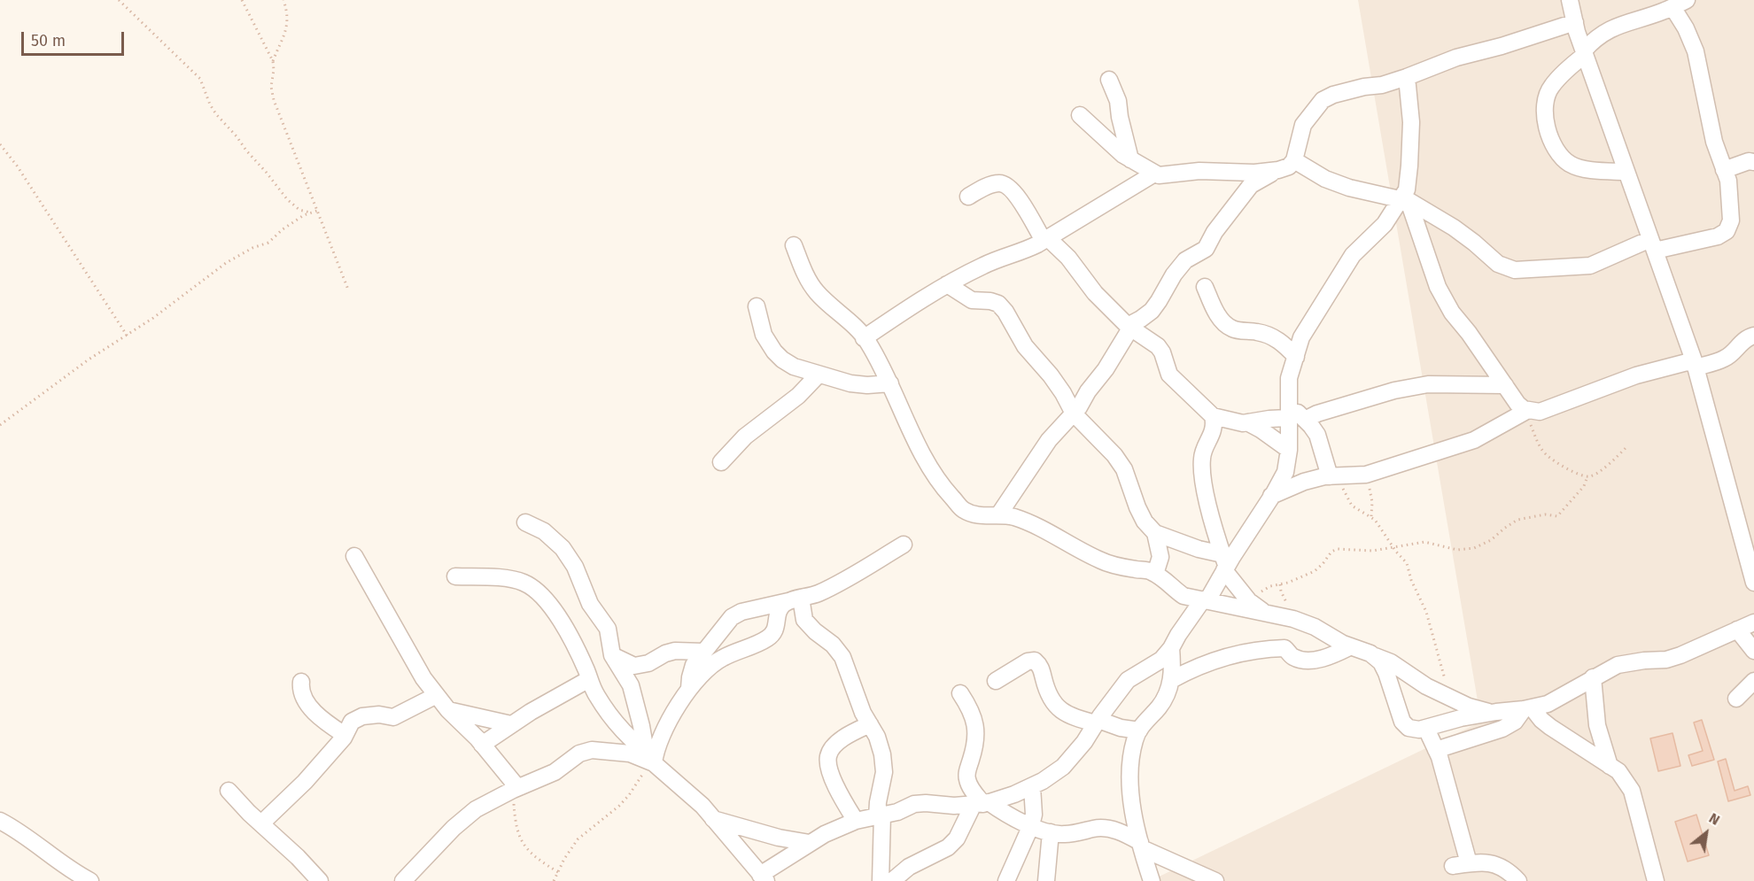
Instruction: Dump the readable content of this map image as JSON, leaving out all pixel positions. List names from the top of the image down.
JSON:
{
  "scale_bar": "50 m",
  "north": "top right"
}
